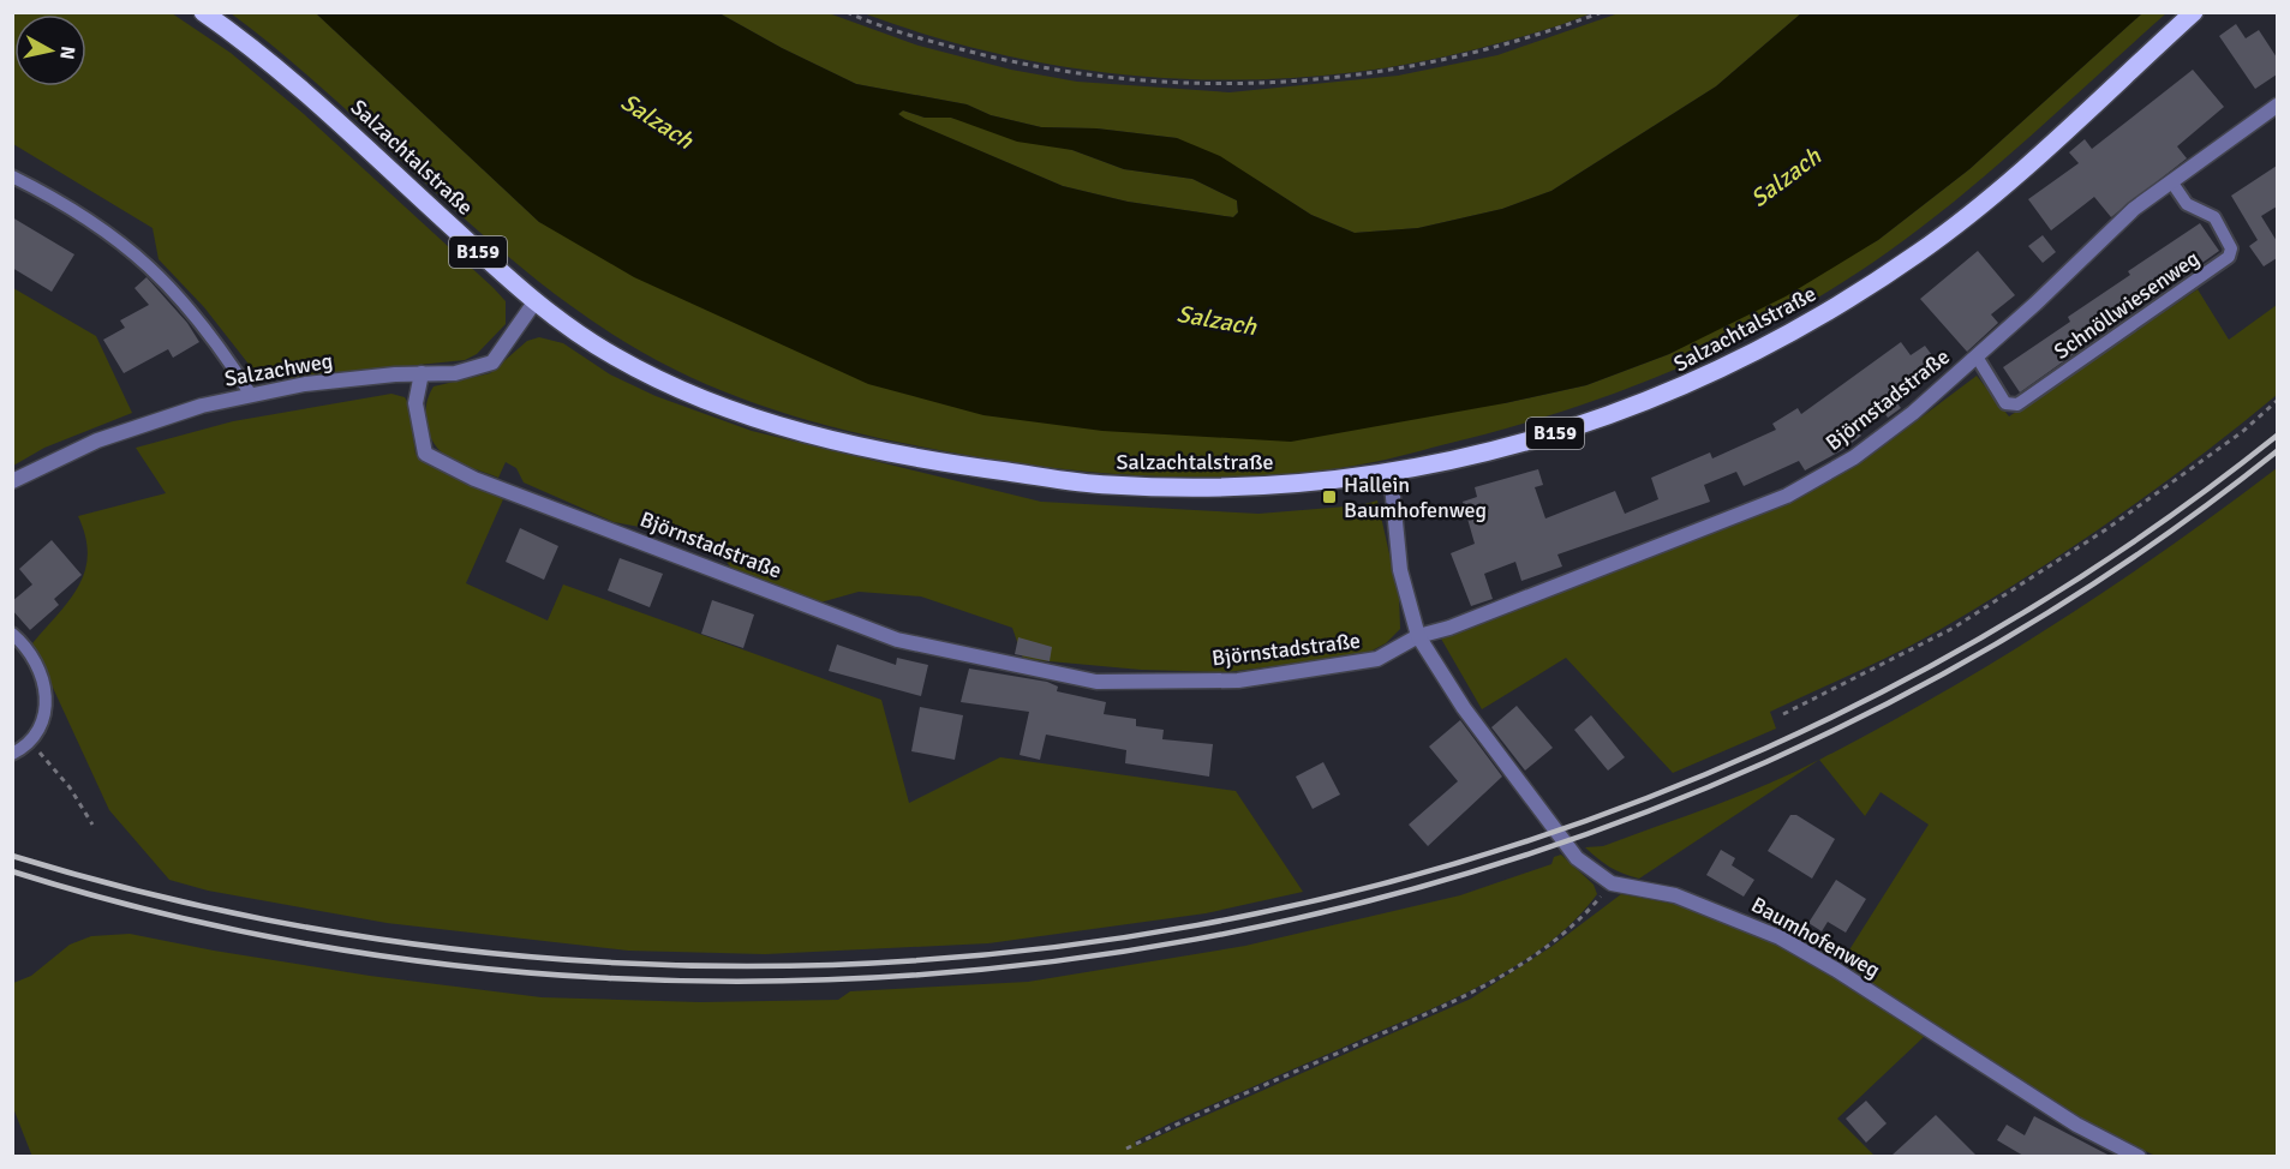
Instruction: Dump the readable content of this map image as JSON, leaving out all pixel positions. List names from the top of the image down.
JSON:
{
  "streets": {
    "main road": ["Salzachtalstraße", "B159"],
    "street": ["Salzachweg", "Björnstadstraße", "Baumhofenweg"],
    "lane": ["Schnöllwiesenweg"]
  },
  "crossings": [
    ["Salzachtalstraße", "Salzachweg"],
    ["Salzachtalstraße", "Baumhofenweg"],
    ["Schnöllwiesenweg", "Björnstadstraße"],
    ["Salzachweg", "Björnstadstraße"],
    ["Björnstadstraße", "Baumhofenweg"]
  ],
  "water": ["Salzach"],
  "places": {
    "transit": ["Hallein Baumhofenweg"]
  },
  "north": "right"
}
